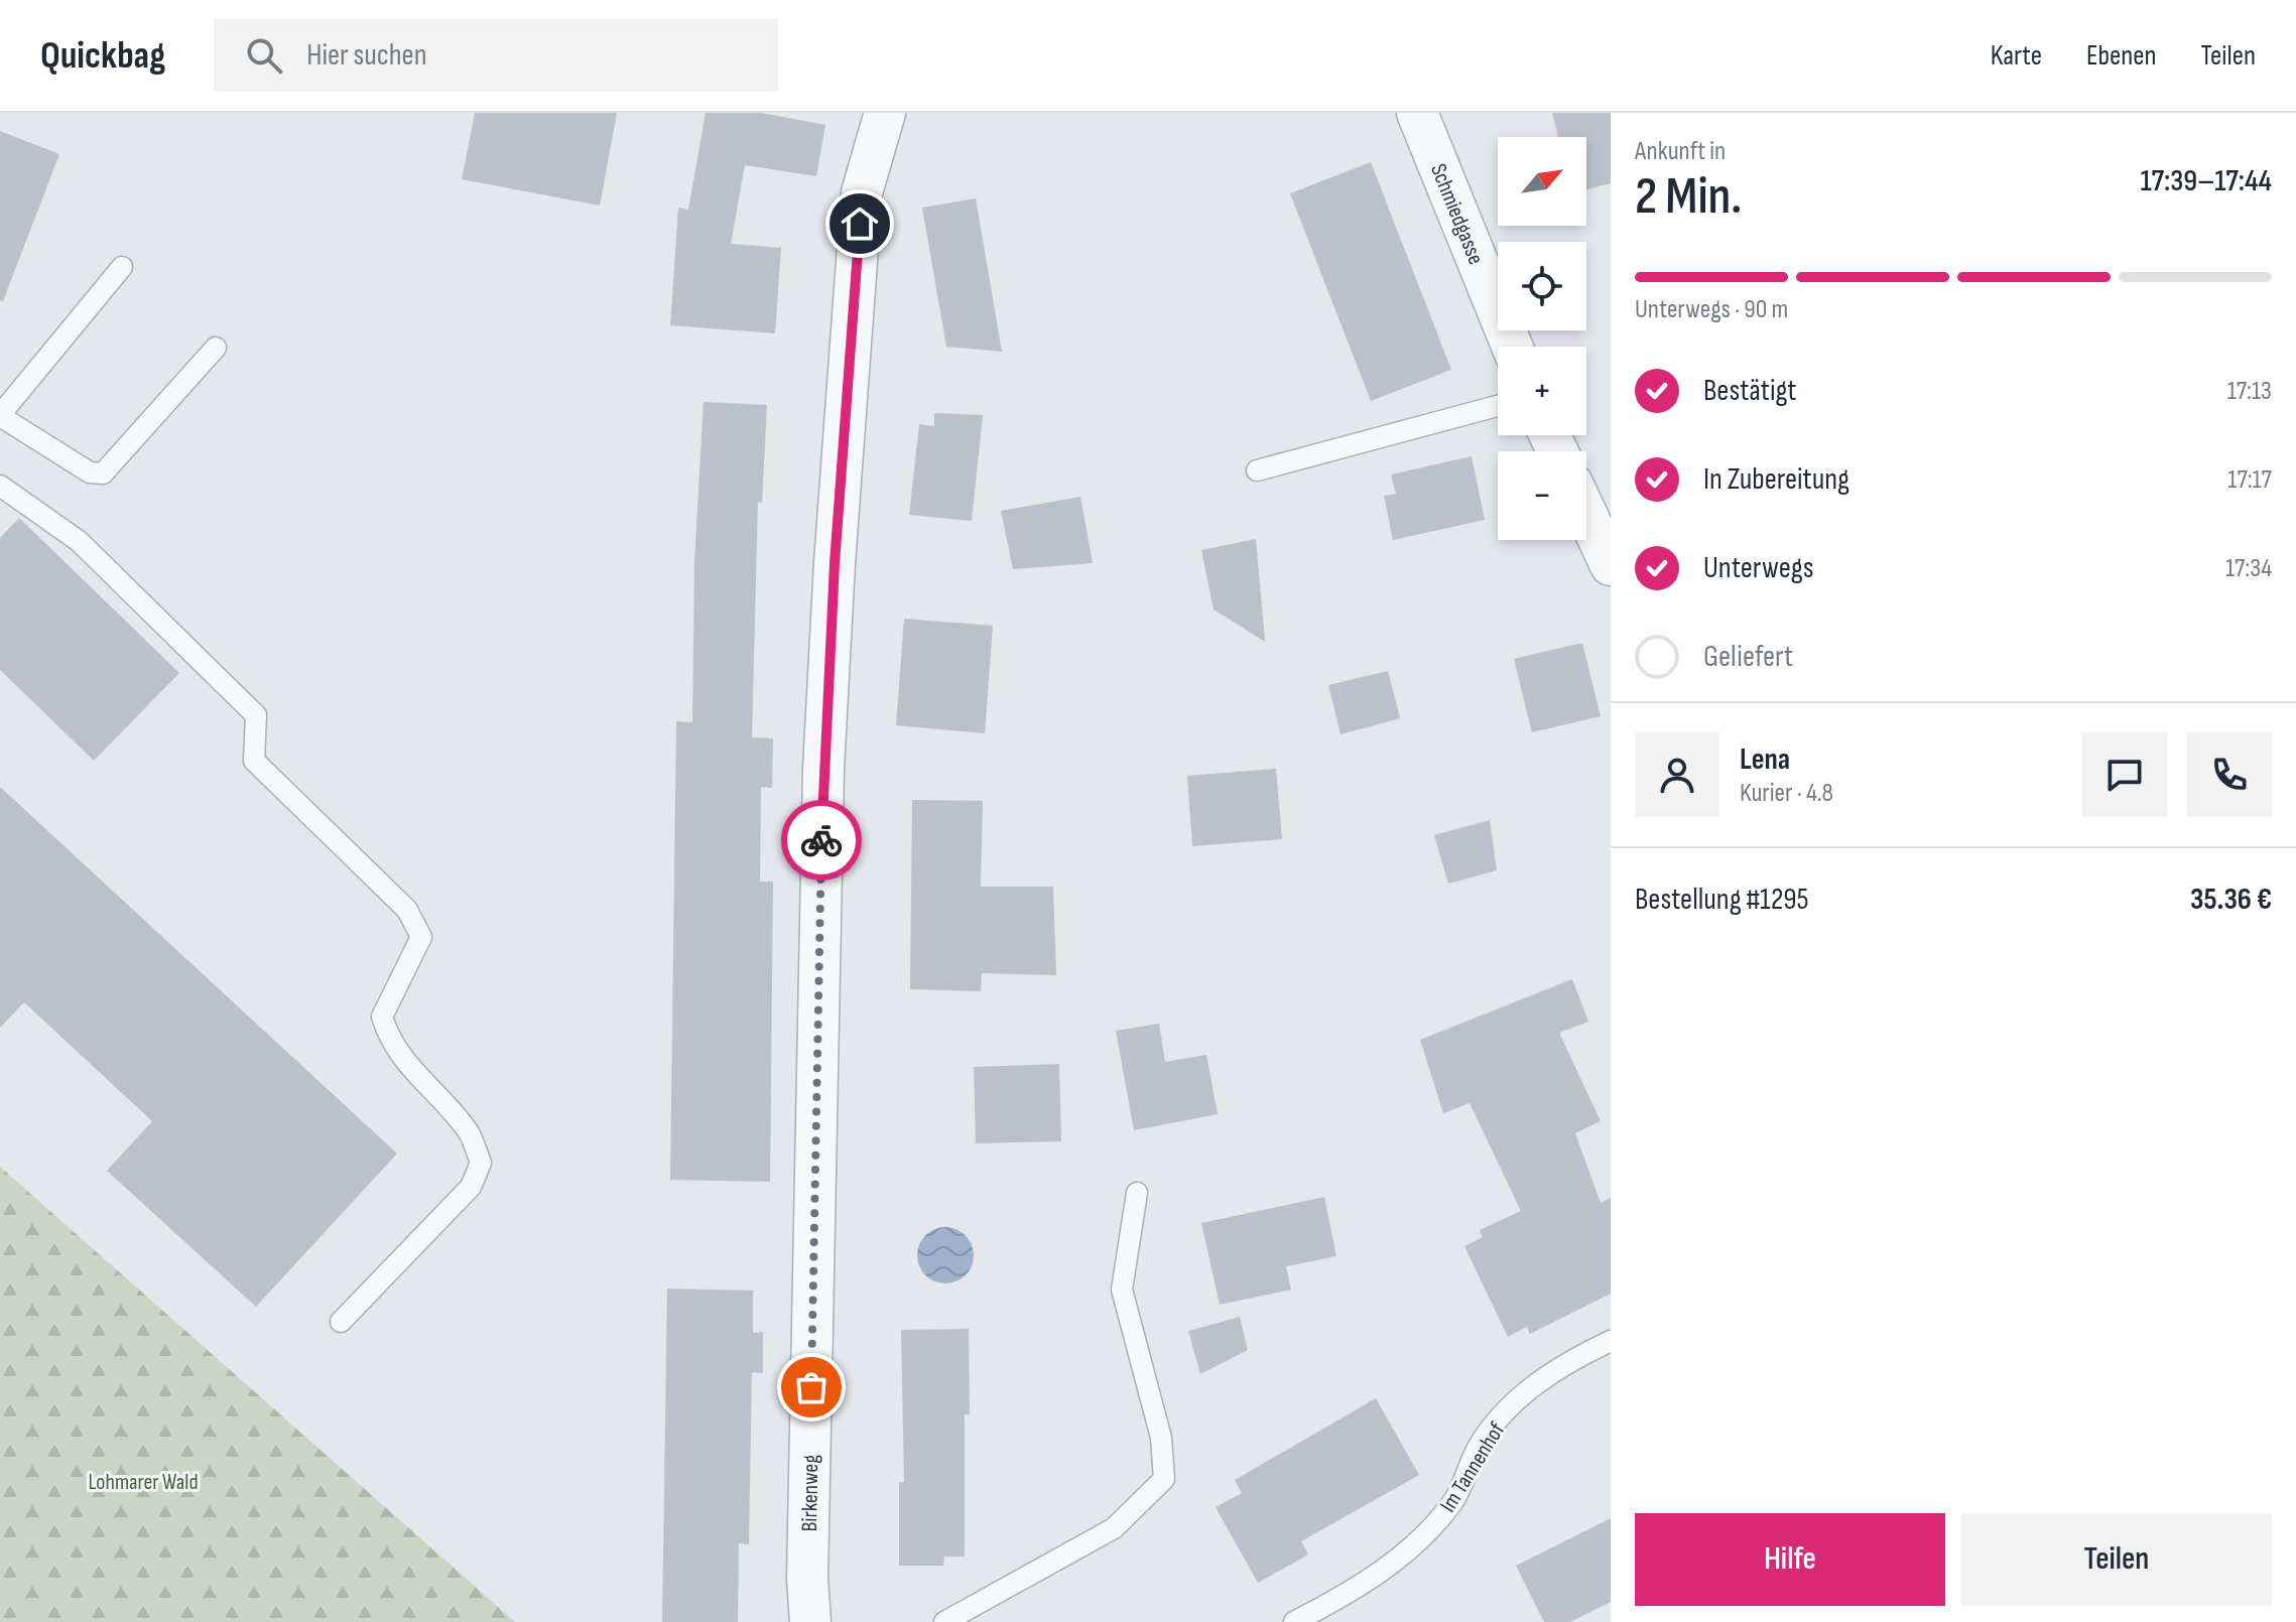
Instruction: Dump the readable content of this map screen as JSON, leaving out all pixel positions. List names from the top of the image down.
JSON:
{
  "streets": {
    "street": ["Schmiedgasse", "Birkenweg"],
    "lane": ["Im Tannenhof"]
  },
  "parks": ["Lohmarer Wald"],
  "north": "top right",
  "page": {
    "header": "Quickbag",
    "search": "Hier suchen",
    "nav": ["Karte", "Ebenen", "Teilen"],
    "heading": ["2 Min.", "Ankunft in", "17:39–17:44"],
    "panel": [
      "Lena",
      "Kurier · 4.8",
      "Bestellung #1295",
      "35.36 €"
    ],
    "map_buttons": ["+", "−"],
    "bar": "Unterwegs · 90 m",
    "list": [
      ["Bestätigt", "17:13"],
      ["In Zubereitung", "17:17"],
      ["Unterwegs", "17:34"],
      "Geliefert"
    ],
    "buttons": ["Hilfe", "Teilen"]
  }
}
